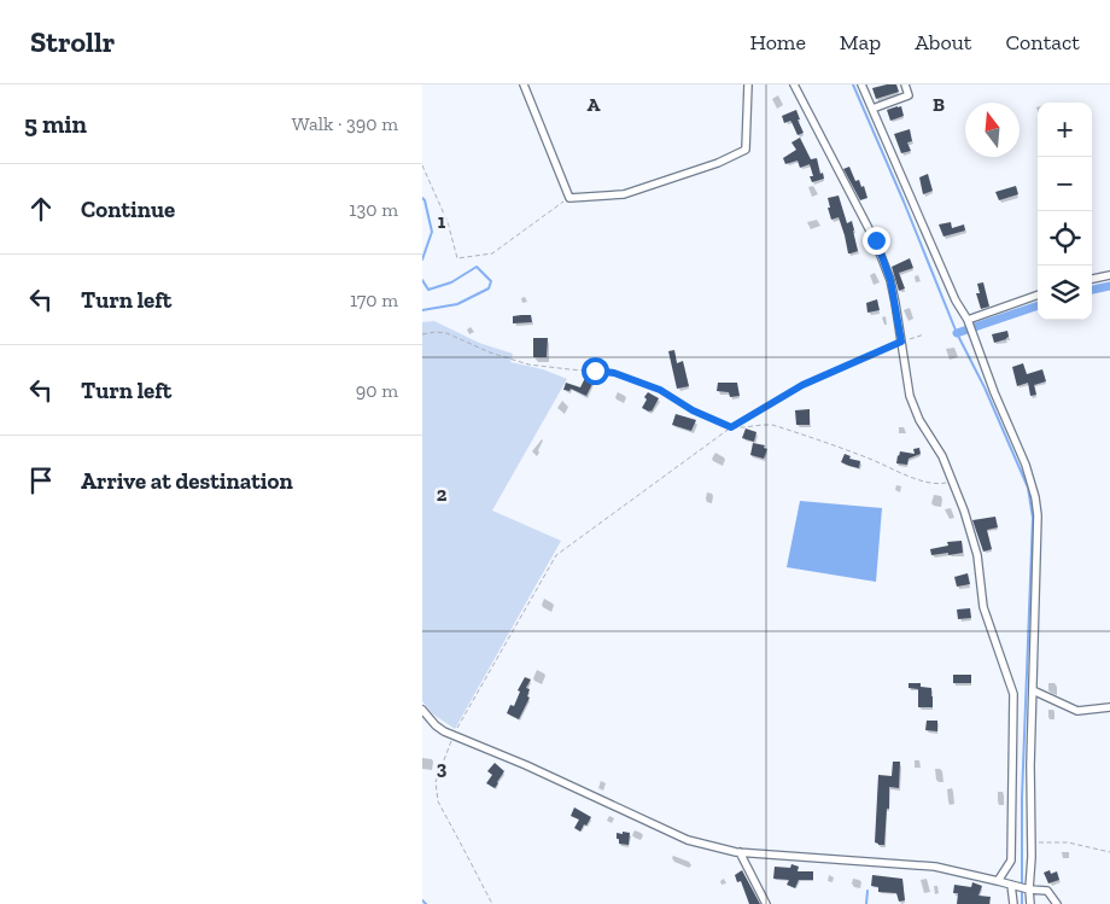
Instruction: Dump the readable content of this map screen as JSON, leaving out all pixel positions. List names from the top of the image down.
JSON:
{
  "north": "top",
  "page": {
    "header": "Strollr",
    "nav": [
      "Home",
      "Map",
      "About",
      "Contact"
    ],
    "heading": ["5 min", "Walk · 390 m"],
    "map_buttons": ["+", "−"],
    "list": [
      ["Continue", "130 m"],
      ["Turn left", "170 m"],
      ["Turn left", "90 m"],
      "Arrive at destination"
    ]
  },
  "grid": {
    "columns": ["A", "B"],
    "rows": ["1", "2", "3"]
  }
}
